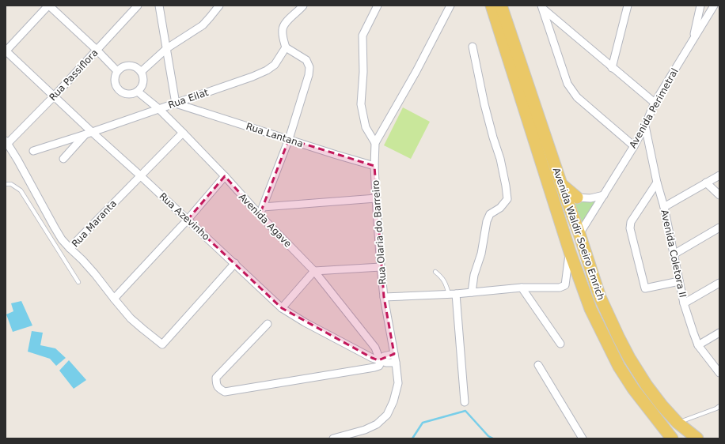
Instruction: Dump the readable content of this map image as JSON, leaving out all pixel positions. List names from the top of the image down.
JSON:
{
  "streets": {
    "main road": ["Avenida Waldir Soeiro Emrich"],
    "street": [
      "Rua Passiflora",
      "Rua Eilat",
      "Avenida Perimetral",
      "Rua Lantana",
      "Rua Azevinho",
      "Avenida Agave",
      "Rua Maranta",
      "Rua Olaria do Barreiro",
      "Avenida Coletora II"
    ]
  },
  "crossings": [
    ["Rua Passiflora", "Rua Azevinho"],
    ["Rua Eilat", "Rua Lantana"],
    ["Rua Eilat", "Rua Azevinho"],
    ["Rua Eilat", "Avenida Agave"],
    ["Avenida Perimetral", "Avenida Waldir Soeiro Emrich"],
    ["Avenida Perimetral", "Avenida Coletora II"],
    ["Rua Lantana", "Rua Olaria do Barreiro"],
    ["Rua Azevinho", "Avenida Agave"],
    ["Rua Azevinho", "Rua Maranta"],
    ["Rua Azevinho", "Rua Olaria do Barreiro"],
    ["Avenida Agave", "Rua Maranta"]
  ]
}
